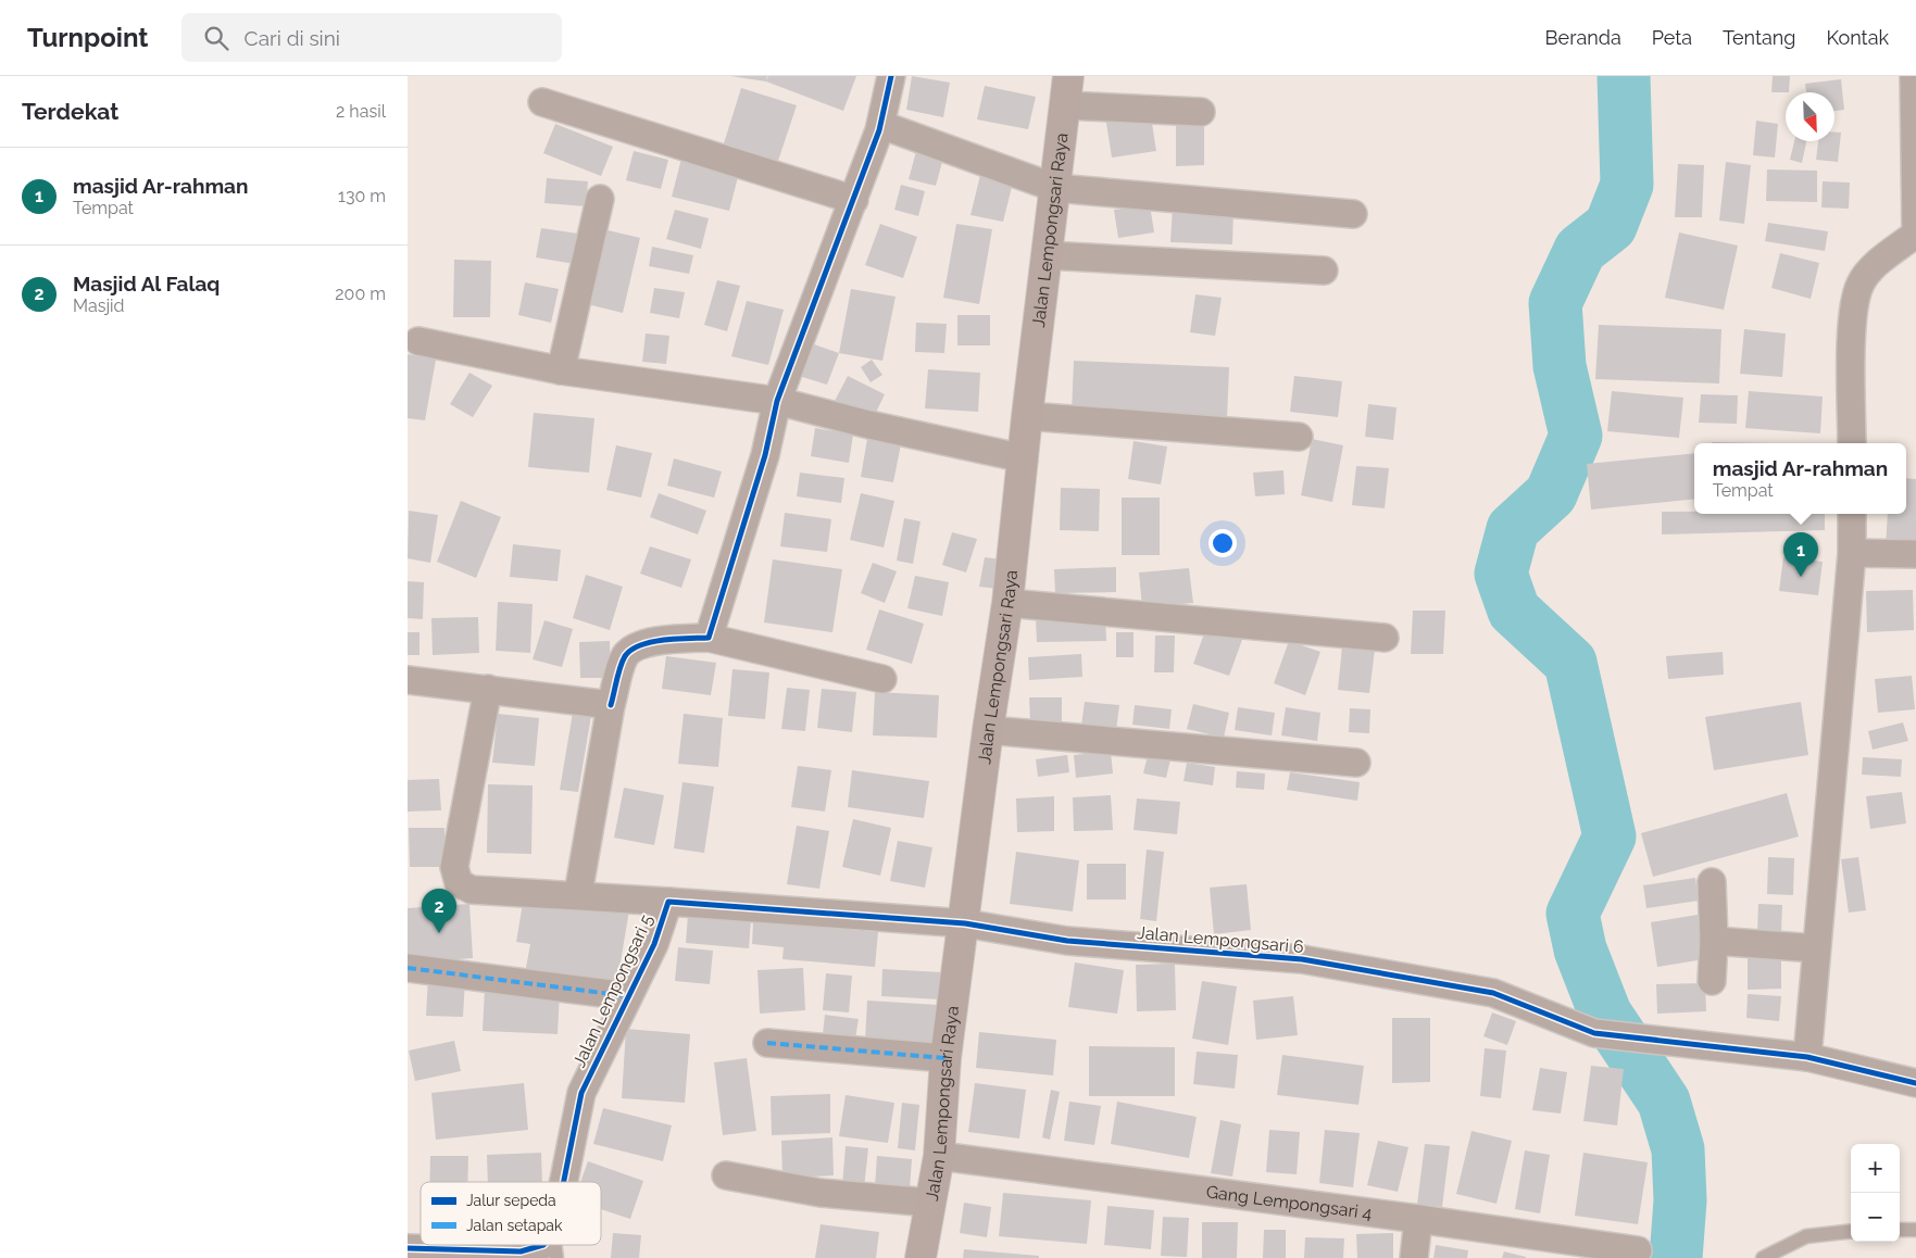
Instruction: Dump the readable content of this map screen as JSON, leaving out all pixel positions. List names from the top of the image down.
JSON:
{
  "streets": {
    "main road": ["Jalan Lempongsari Raya"],
    "street": ["Jalan Lempongsari 6", "Jalan Lempongsari 5", "Gang Lempongsari 4"]
  },
  "crossings": [
    ["Jalan Lempongsari Raya", "Jalan Lempongsari 6"],
    ["Jalan Lempongsari Raya", "Jalan Lempongsari 5"],
    ["Jalan Lempongsari Raya", "Gang Lempongsari 4"],
    ["Jalan Lempongsari 6", "Jalan Lempongsari 5"]
  ],
  "legend": ["Jalur sepeda", "Jalan setapak"],
  "north": "bottom right",
  "page": {
    "header": "Turnpoint",
    "search": "Cari di sini",
    "nav": [
      "Beranda",
      "Peta",
      "Tentang",
      "Kontak"
    ],
    "heading": ["Terdekat", "2 hasil"],
    "list": [
      {
        "mark": "1",
        "name": "masjid Ar-rahman",
        "note": "Tempat",
        "value": "130 m"
      },
      {
        "mark": "2",
        "name": "Masjid Al Falaq",
        "note": "Masjid",
        "value": "200 m"
      }
    ],
    "popup": ["masjid Ar-rahman", "Tempat"],
    "pins": ["1", "2"],
    "map_buttons": ["+", "−"]
  }
}
